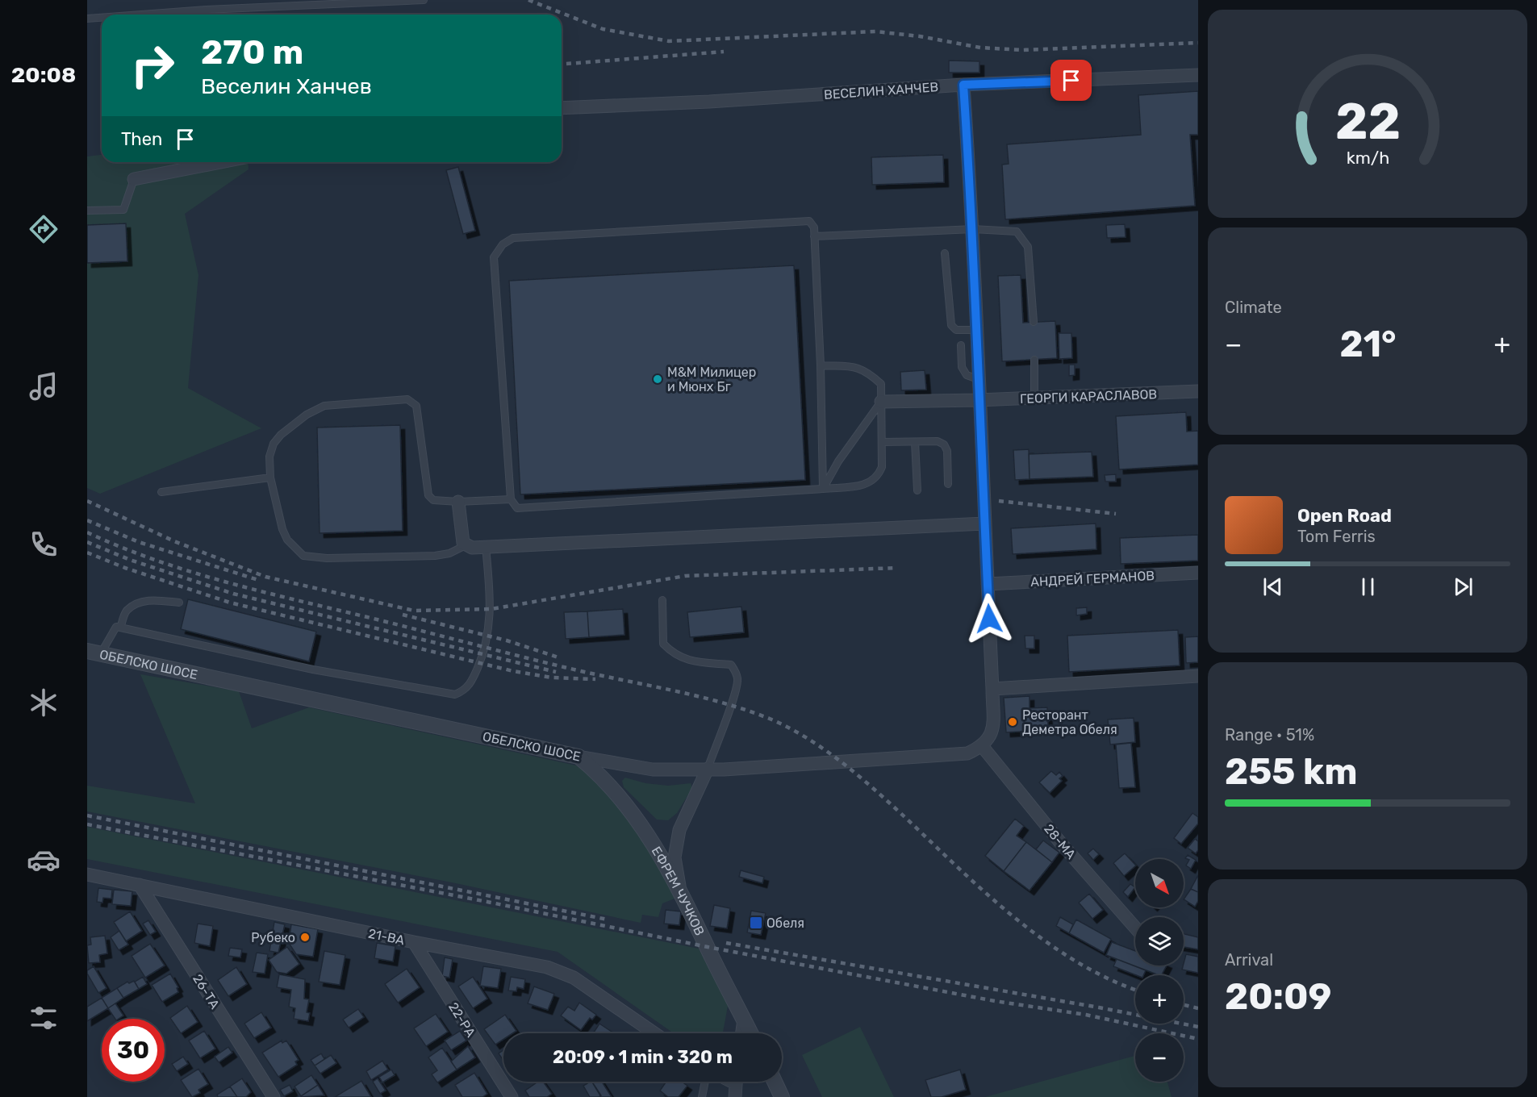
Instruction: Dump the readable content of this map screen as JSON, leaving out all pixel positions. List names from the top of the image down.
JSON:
{
  "streets": {
    "street": [
      "ВЕСЕЛИН ХАНЧЕВ",
      "ГЕОРГИ КАРАСЛАВОВ",
      "АНДРЕЙ ГЕРМАНОВ",
      "ОБЕЛСКО ШОСЕ",
      "28-МА",
      "ЕФРЕМ ЧУЧКОВ",
      "21-ВА",
      "26-ТА",
      "22-РА"
    ]
  },
  "crossings": [
    ["ОБЕЛСКО ШОСЕ", "28-МА"],
    ["ОБЕЛСКО ШОСЕ", "ЕФРЕМ ЧУЧКОВ"],
    ["21-ВА", "26-ТА"],
    ["21-ВА", "22-РА"]
  ],
  "places": {
    "other": ["М&M Mилицер и Мюнх Бг", "Ресторант Деметра Обеля", "Рубеко"],
    "transit": ["Обеля"]
  },
  "north": "bottom right",
  "page": {
    "tabs": "20:08",
    "turn": ["270 m", "Веселин Ханчев"],
    "then": "Then",
    "tile": [
      "Climate",
      ["Range · 51%", "255 km"],
      ["Arrival", "20:09"]
    ],
    "heat": ["−", "21°", "+"],
    "song": ["Open Road", "Tom Ferris"],
    "map_buttons": ["+", "−"],
    "limit": "30",
    "trip": "20:09 · 1 min · 320 m",
    "gauge": ["22", "km/h"]
  }
}
